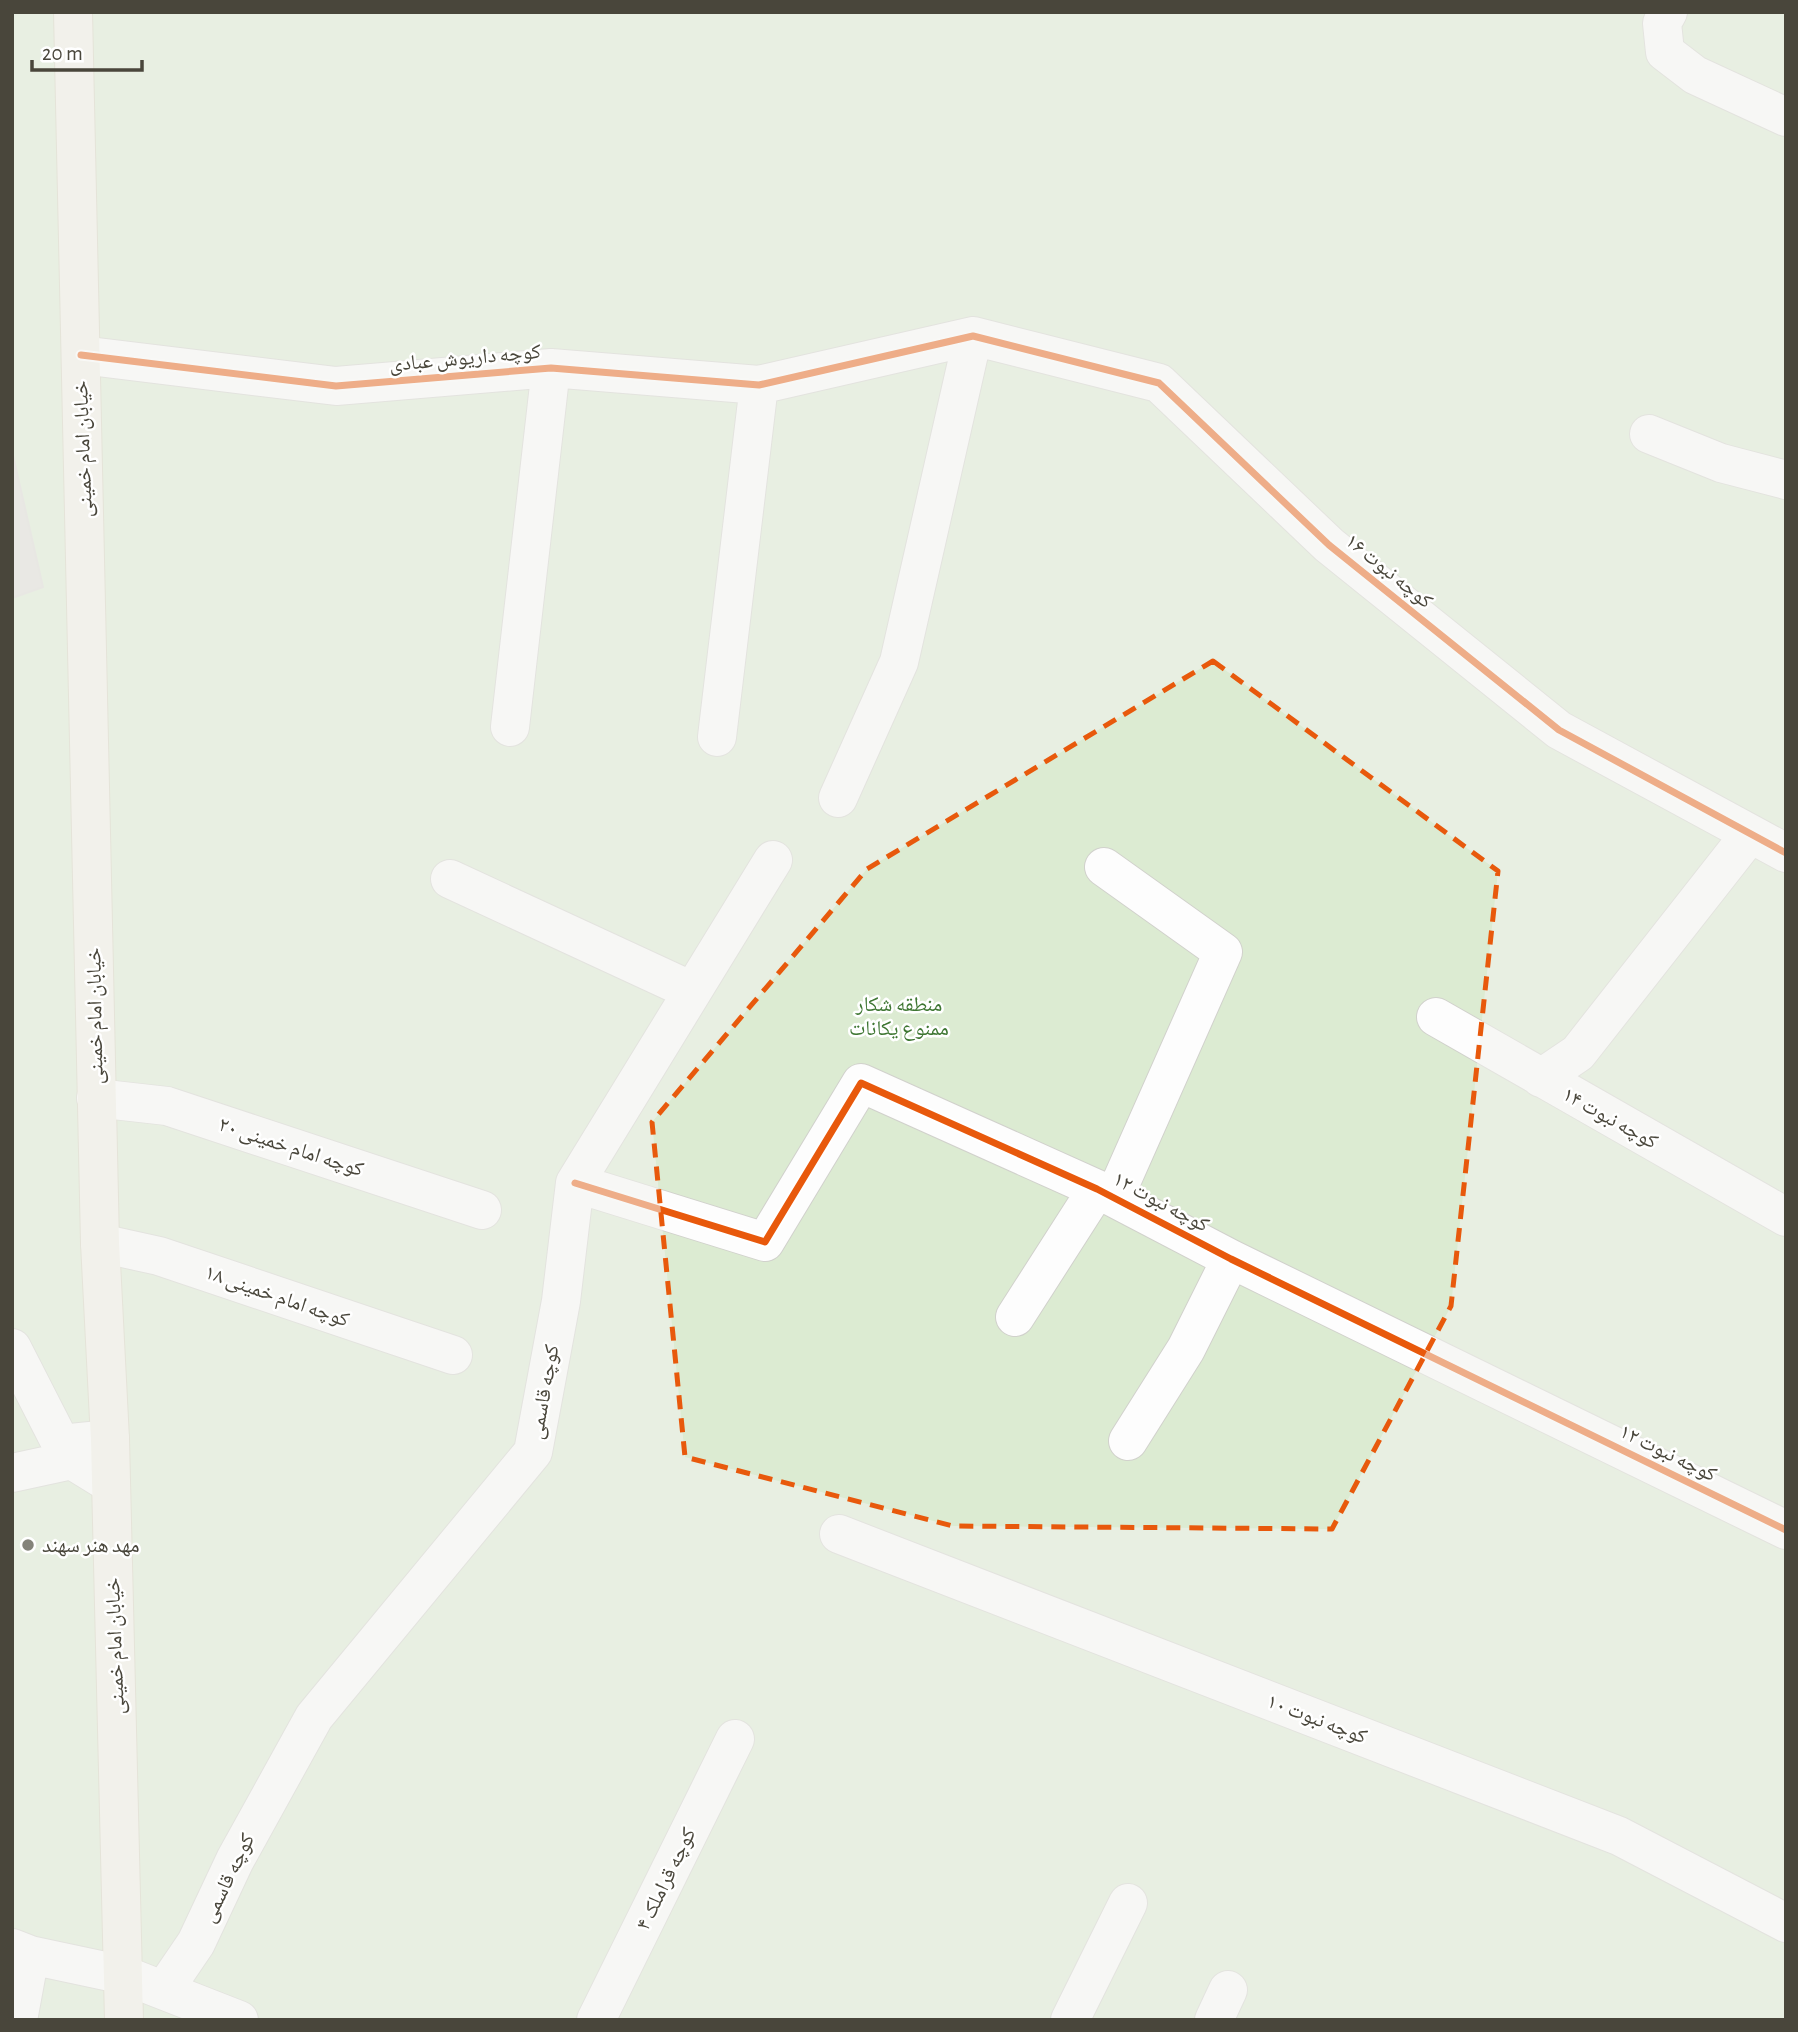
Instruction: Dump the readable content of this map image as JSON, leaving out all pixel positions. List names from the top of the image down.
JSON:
{
  "streets": {
    "main road": ["خیابان امام خمینی"],
    "street": [
      "کوچه داریوش عبادی",
      "کوچه نبوت ۱۶",
      "کوچه نبوت ۱۴",
      "کوچه امام خمینی ۲۰",
      "کوچه نبوت ۱۲",
      "کوچه امام خمینی ۱۸",
      "کوچه قاسمی",
      "کوچه نبوت ۱۰",
      "کوچه قراملک ۴"
    ]
  },
  "crossings": [
    ["کوچه داریوش عبادی", "خیابان امام خمینی"],
    ["کوچه داریوش عبادی", "کوچه نبوت ۱۶"],
    ["خیابان امام خمینی", "کوچه امام خمینی ۲۰"],
    ["خیابان امام خمینی", "کوچه امام خمینی ۱۸"],
    ["کوچه نبوت ۱۲", "کوچه قاسمی"]
  ],
  "parks": ["منطقه شکار ممنوع یکانات"],
  "places": ["مهد هنر سهند"],
  "scale_bar": "20 m"
}
